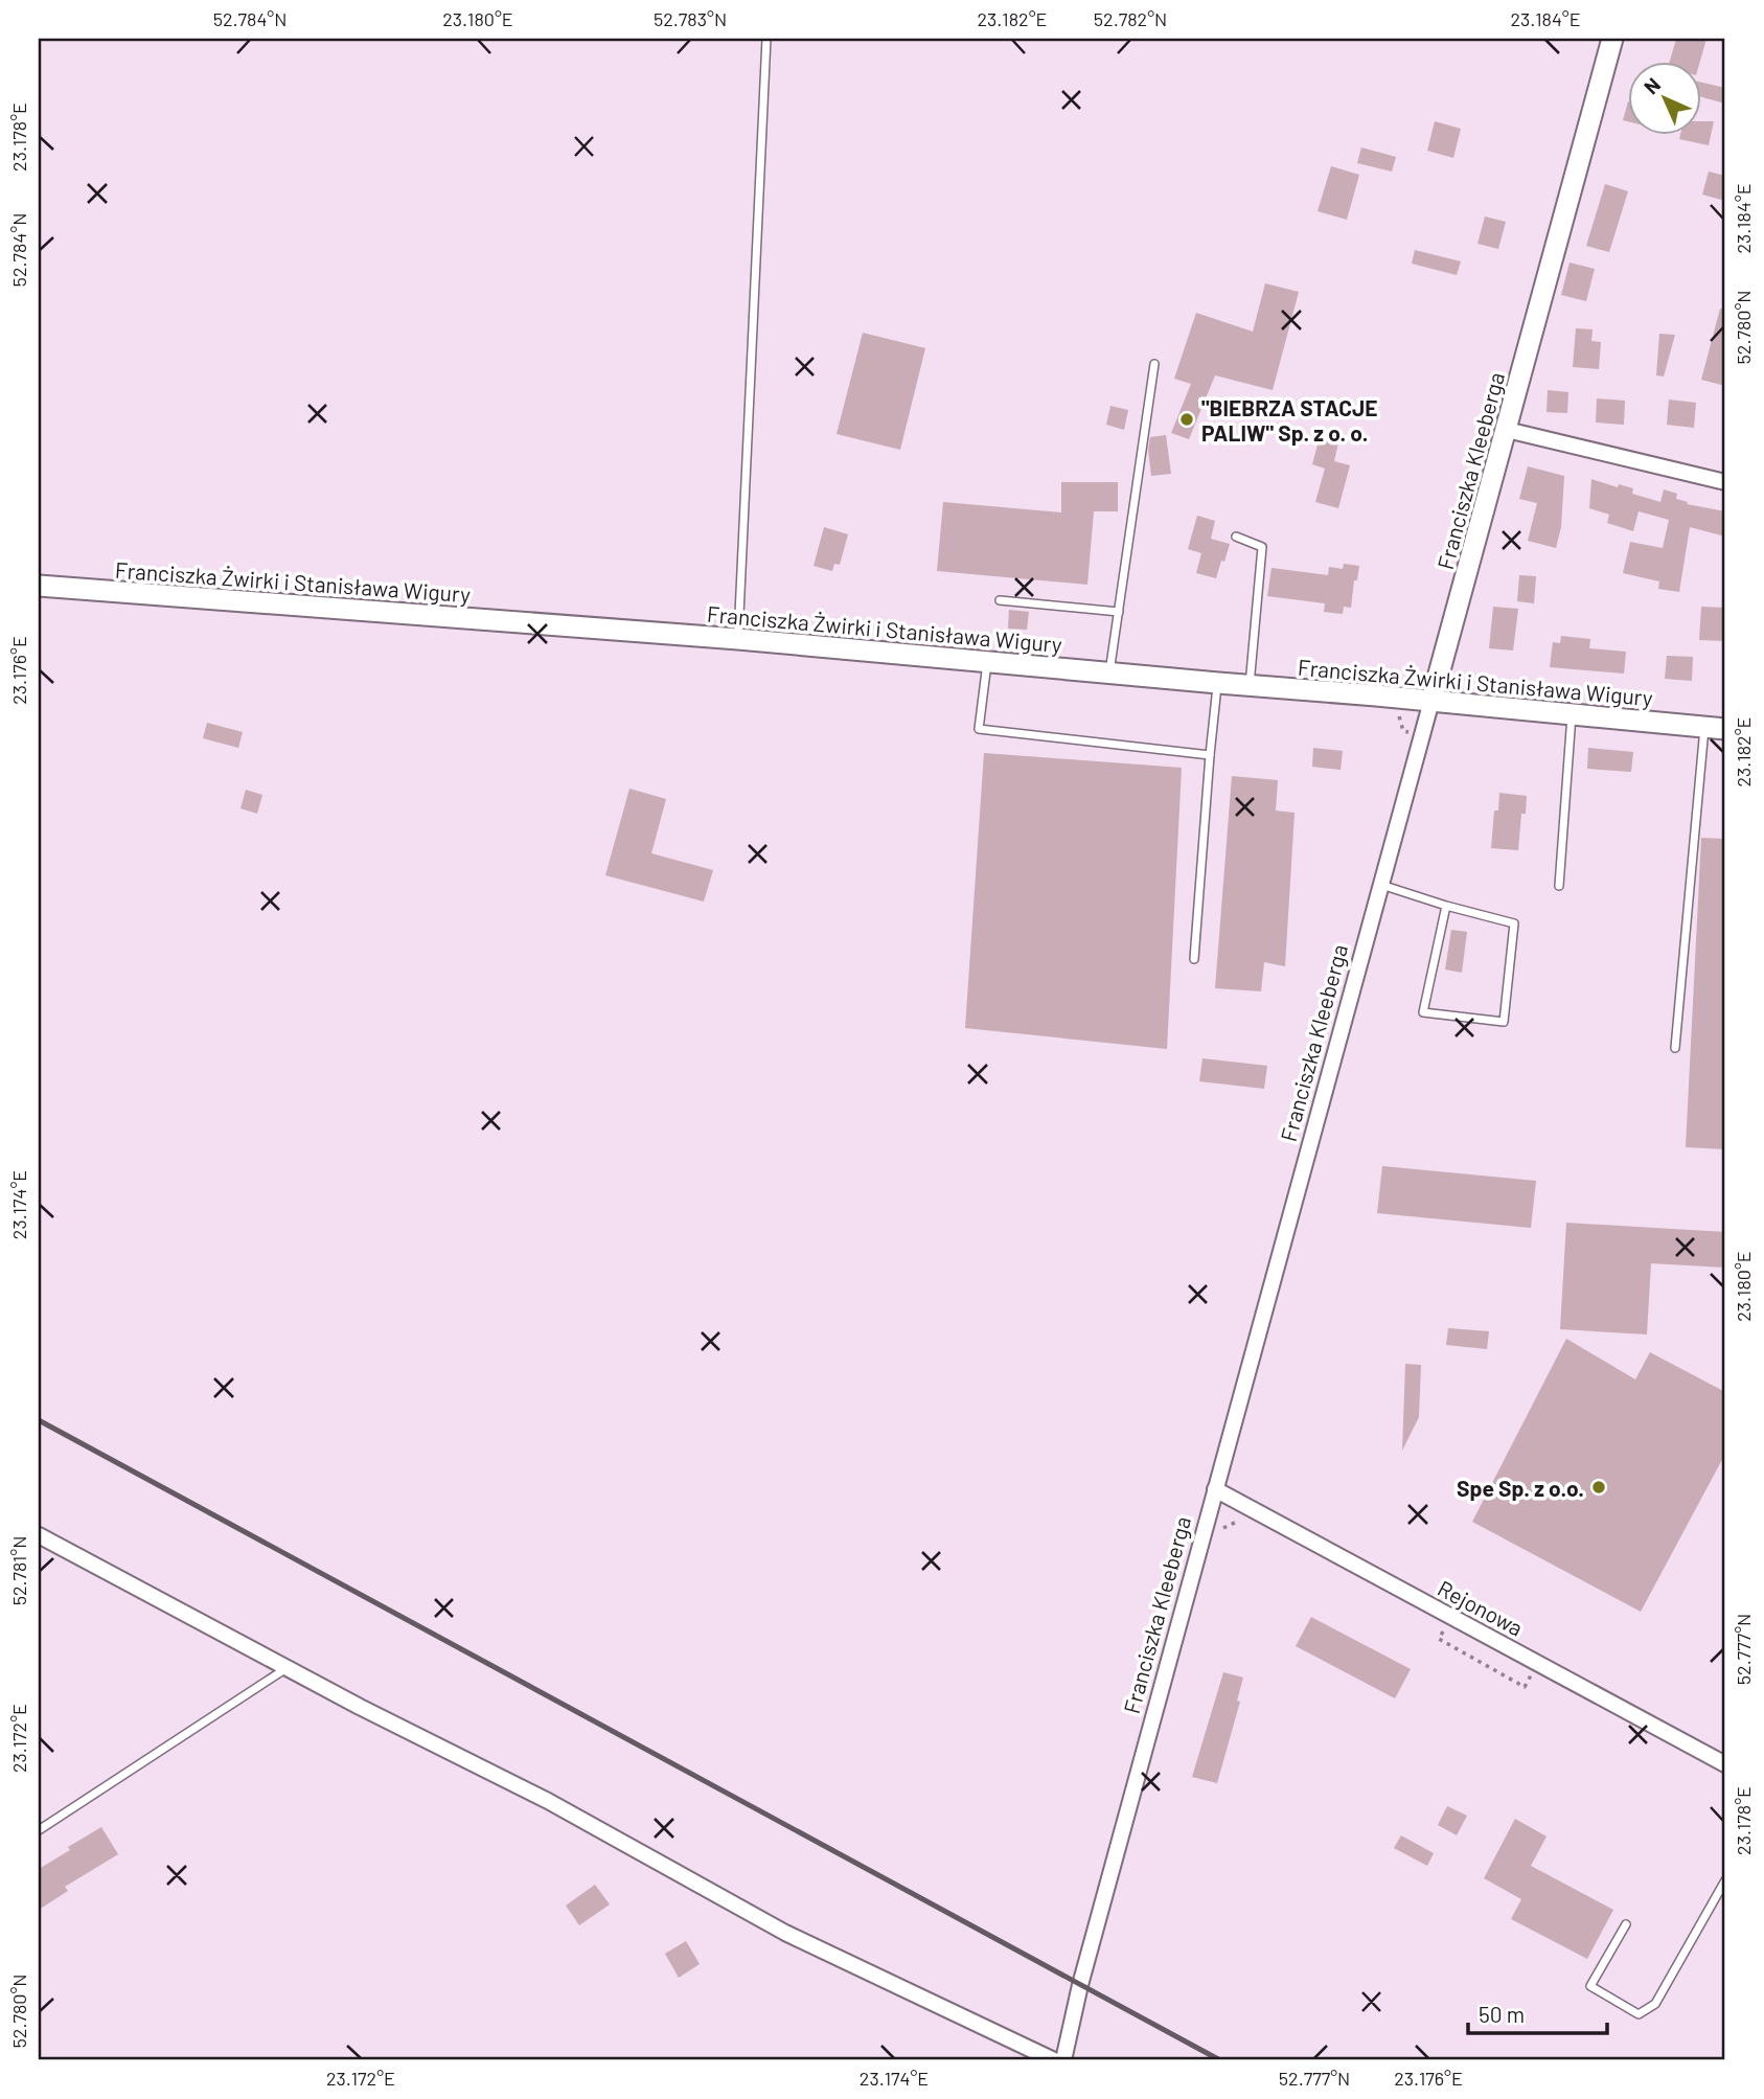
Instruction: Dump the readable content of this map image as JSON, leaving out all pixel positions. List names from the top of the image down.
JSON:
{
  "streets": {
    "street": ["Franciszka Kleeberga", "Franciszka Żwirki i Stanisława Wigury", "Rejonowa"]
  },
  "crossings": [
    ["Franciszka Kleeberga", "Franciszka Żwirki i Stanisława Wigury"],
    ["Franciszka Kleeberga", "Rejonowa"]
  ],
  "places": ["\"BIEBRZA STACJE PALIW\" Sp. z o. o.", "Spe Sp. z o.o."],
  "scale_bar": "50 m",
  "north": "top left",
  "coordinates": [
    "52.784°N",
    "23.180°E",
    "52.783°N",
    "23.182°E",
    "52.782°N",
    "23.184°E",
    "23.178°E",
    "52.780°N",
    "23.176°E",
    "23.174°E",
    "52.781°N",
    "52.777°N",
    "23.172°E"
  ]
}
